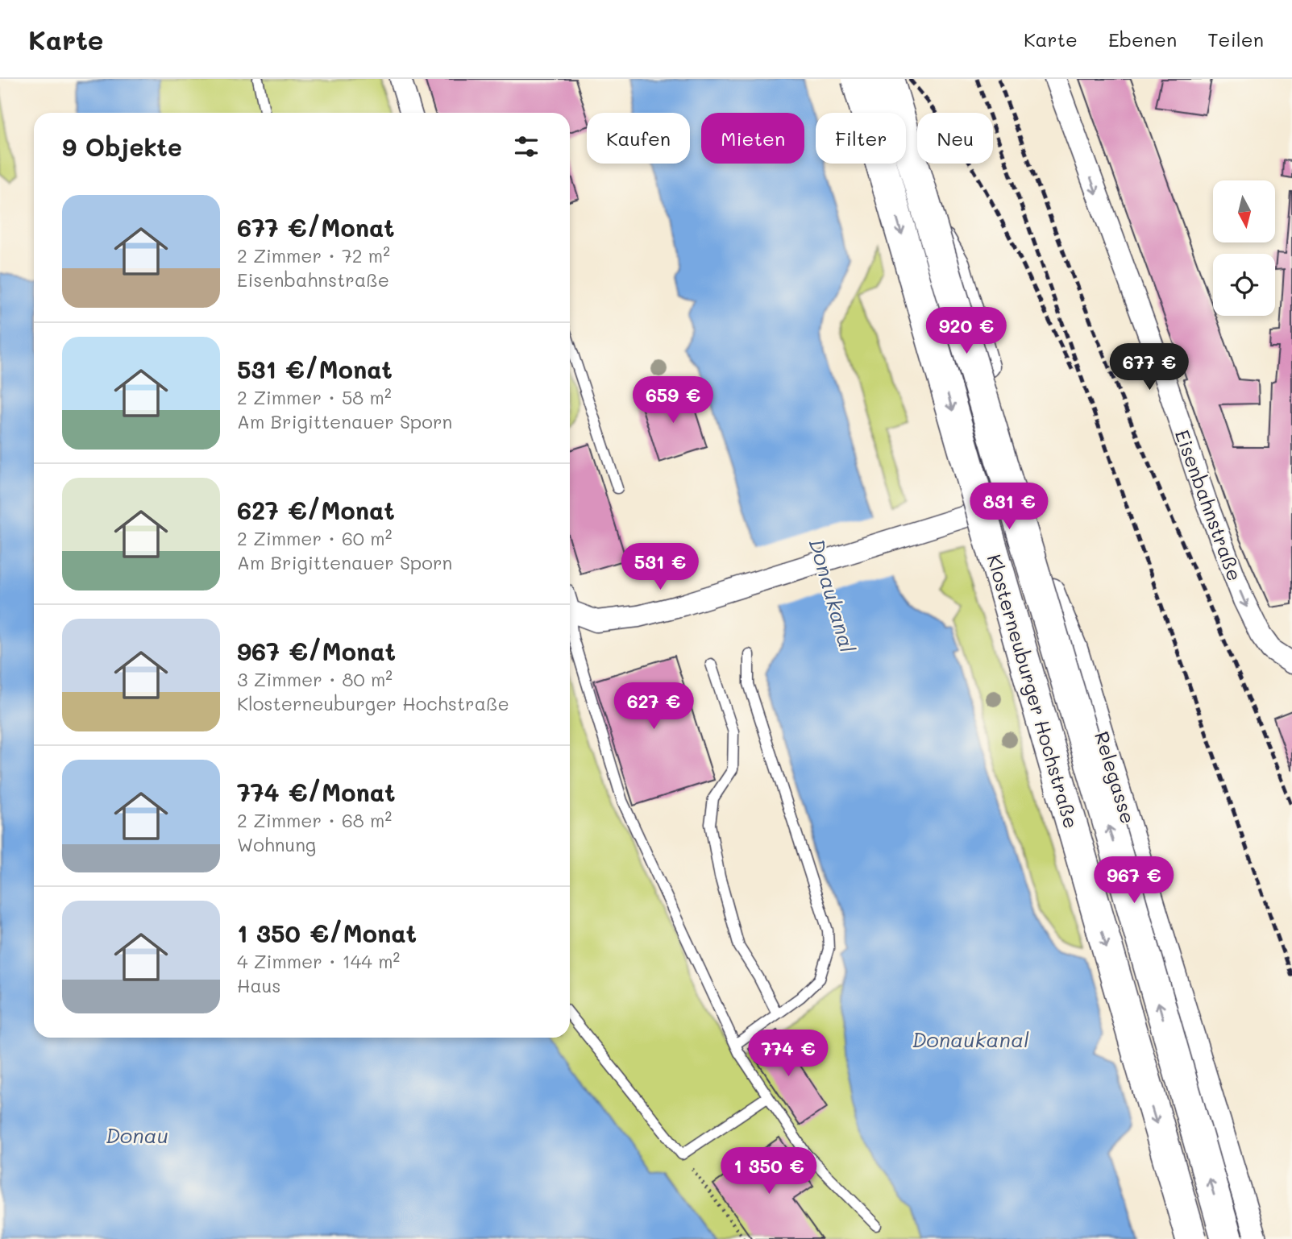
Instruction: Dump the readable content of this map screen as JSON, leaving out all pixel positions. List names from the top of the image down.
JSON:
{
  "streets": {
    "highway": ["Klosterneuburger Hochstraße"],
    "street": ["Eisenbahnstraße", "Relegasse"]
  },
  "water": ["Donaukanal", "Donau"],
  "north": "bottom",
  "page": {
    "header": "Karte",
    "nav": ["Karte", "Ebenen", "Teilen"],
    "chip": [
      "Kaufen",
      "Mieten",
      "Filter",
      "Neu"
    ],
    "heading": "9 Objekte",
    "list": [
      {
        "name": "677 €/Monat",
        "note": "2 Zimmer · 72 m² · Eisenbahnstraße"
      },
      {
        "name": "531 €/Monat",
        "note": "2 Zimmer · 58 m² · Am Brigittenauer Sporn"
      },
      {
        "name": "627 €/Monat",
        "note": "2 Zimmer · 60 m² · Am Brigittenauer Sporn"
      },
      {
        "name": "967 €/Monat",
        "note": "3 Zimmer · 80 m² · Klosterneuburger Hochstraße"
      },
      {
        "name": "774 €/Monat",
        "note": "2 Zimmer · 68 m² · Wohnung"
      },
      {
        "name": "1 350 €/Monat",
        "note": "4 Zimmer · 144 m² · Haus"
      }
    ],
    "price": [
      "920 €",
      "677 €",
      "659 €",
      "831 €",
      "531 €",
      "627 €",
      "967 €",
      "774 €",
      "1 350 €"
    ]
  }
}
